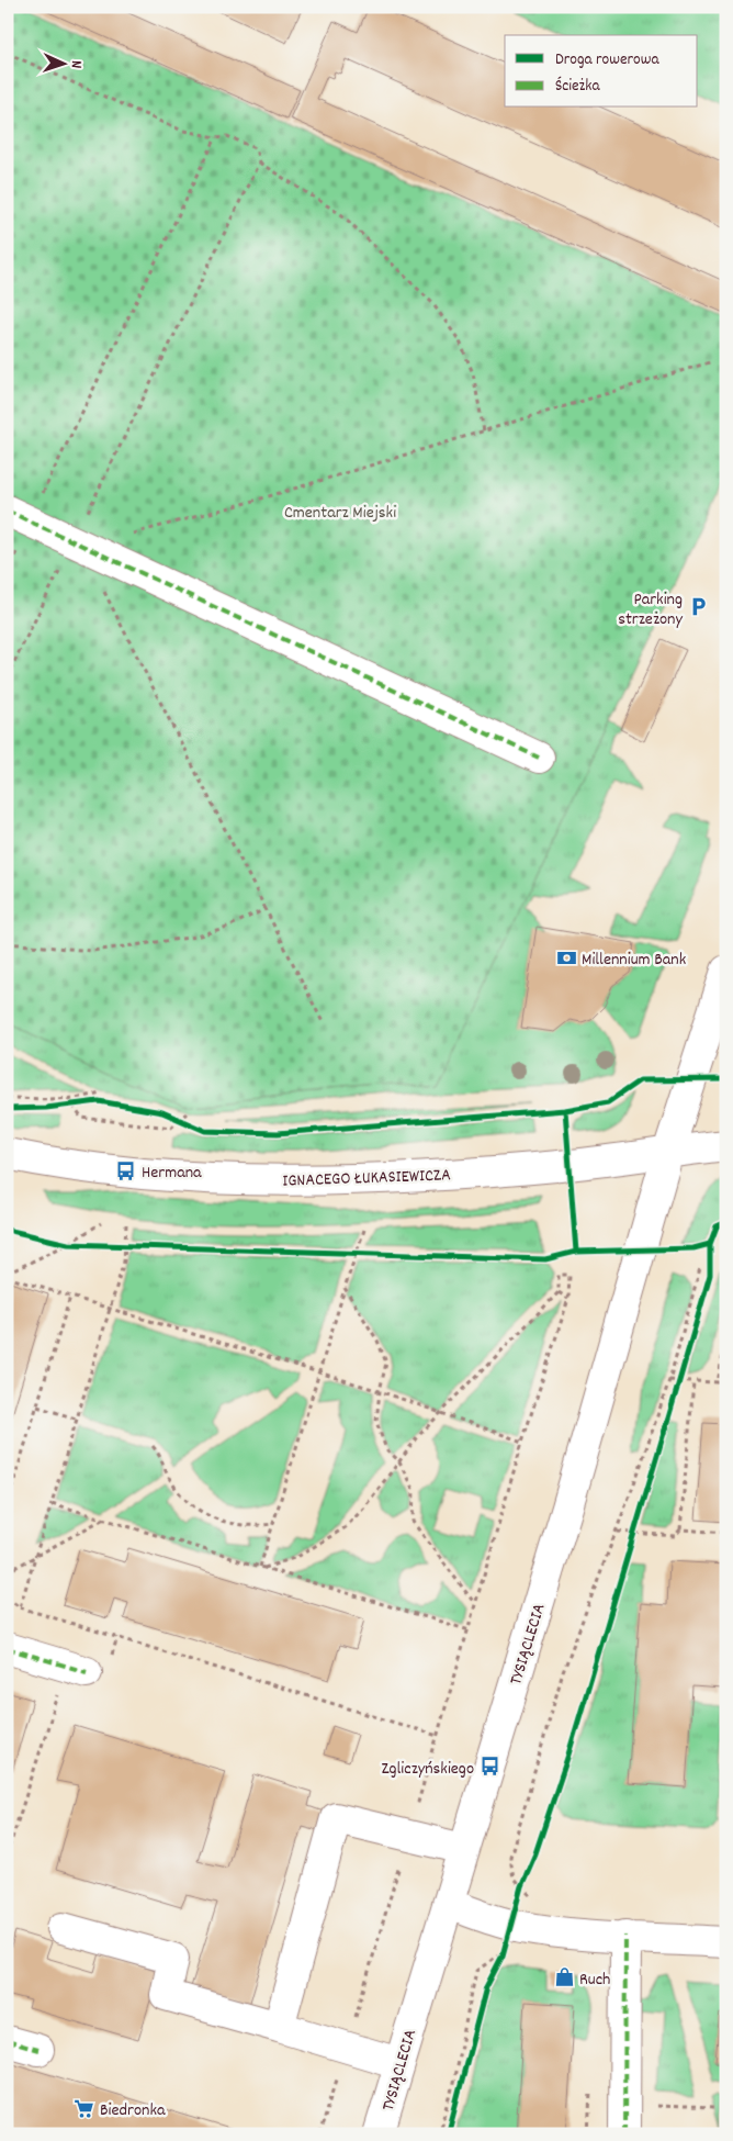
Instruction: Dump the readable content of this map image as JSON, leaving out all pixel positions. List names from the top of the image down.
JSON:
{
  "streets": {
    "street": ["IGNACEGO ŁUKASIEWICZA", "TYSIĄCLECIA"]
  },
  "crossings": [
    ["IGNACEGO ŁUKASIEWICZA", "TYSIĄCLECIA"]
  ],
  "parks": ["Cmentarz Miejski"],
  "places": {
    "parking": ["Parking strzeżony"],
    "bank": ["Millennium Bank"],
    "bus stop": ["Hermana", "Zgliczyńskiego"],
    "shop": ["Ruch"],
    "supermarket": ["Biedronka"]
  },
  "legend": ["Droga rowerowa", "Ścieżka"],
  "north": "right"
}
